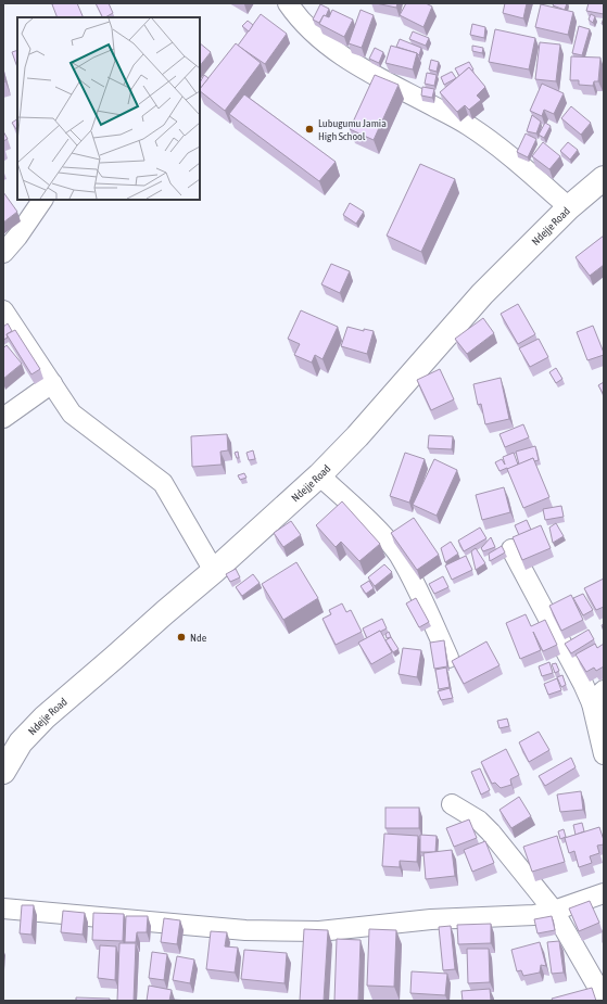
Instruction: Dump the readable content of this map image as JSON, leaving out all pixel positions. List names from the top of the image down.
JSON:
{
  "streets": {
    "street": ["Ndejje Road"]
  },
  "places": ["Lubugumu Jamia High School", "Nde"]
}
